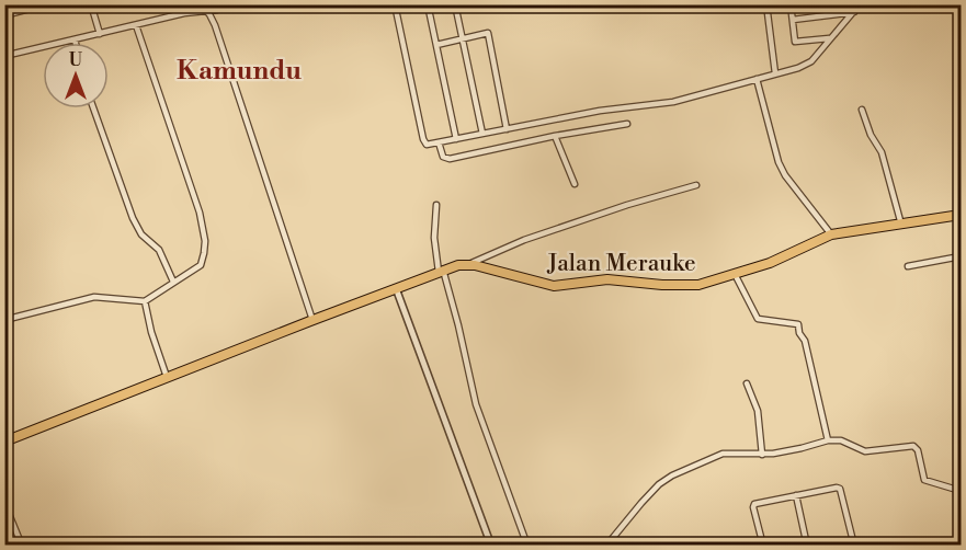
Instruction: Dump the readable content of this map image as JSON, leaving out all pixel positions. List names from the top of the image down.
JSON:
{
  "streets": {
    "highway": ["Jalan Merauke"]
  },
  "districts": ["Kamundu"],
  "north": "top"
}
